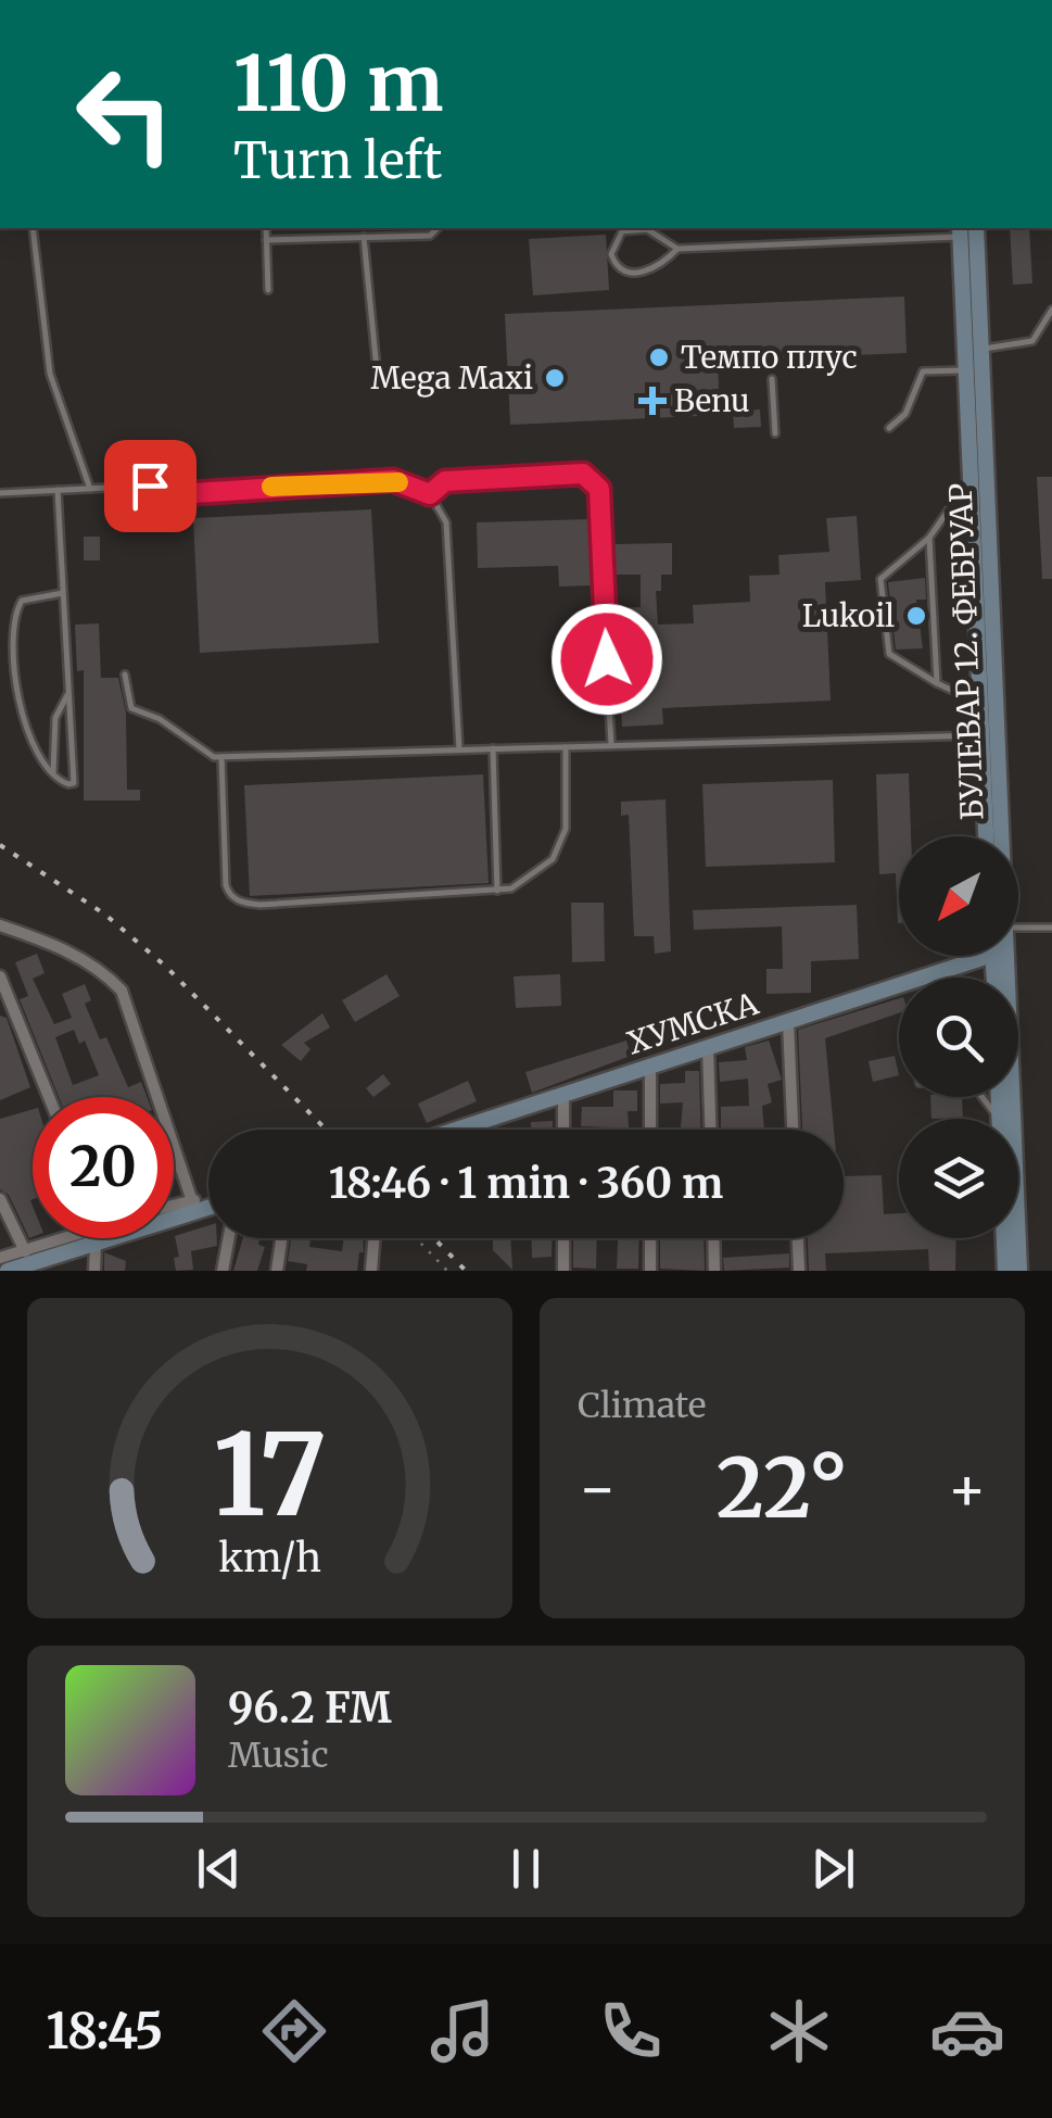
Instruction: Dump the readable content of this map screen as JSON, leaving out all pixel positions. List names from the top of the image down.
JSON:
{
  "streets": {
    "main road": ["БУЛЕВАР 12. ФЕБРУАР", "ХУМСКА"]
  },
  "places": {
    "other": ["Темпо плус", "Mega Maxi", "Lukoil"],
    "health": ["Benu"]
  },
  "north": "bottom left",
  "page": {
    "turn": ["110 m", "Turn left"],
    "limit": "20",
    "trip": "18:46 · 1 min · 360 m",
    "tile": "Climate",
    "heat": ["−", "22°", "+"],
    "song": ["96.2 FM", "Music"],
    "tabs": "18:45",
    "gauge": ["17", "km/h"]
  }
}
